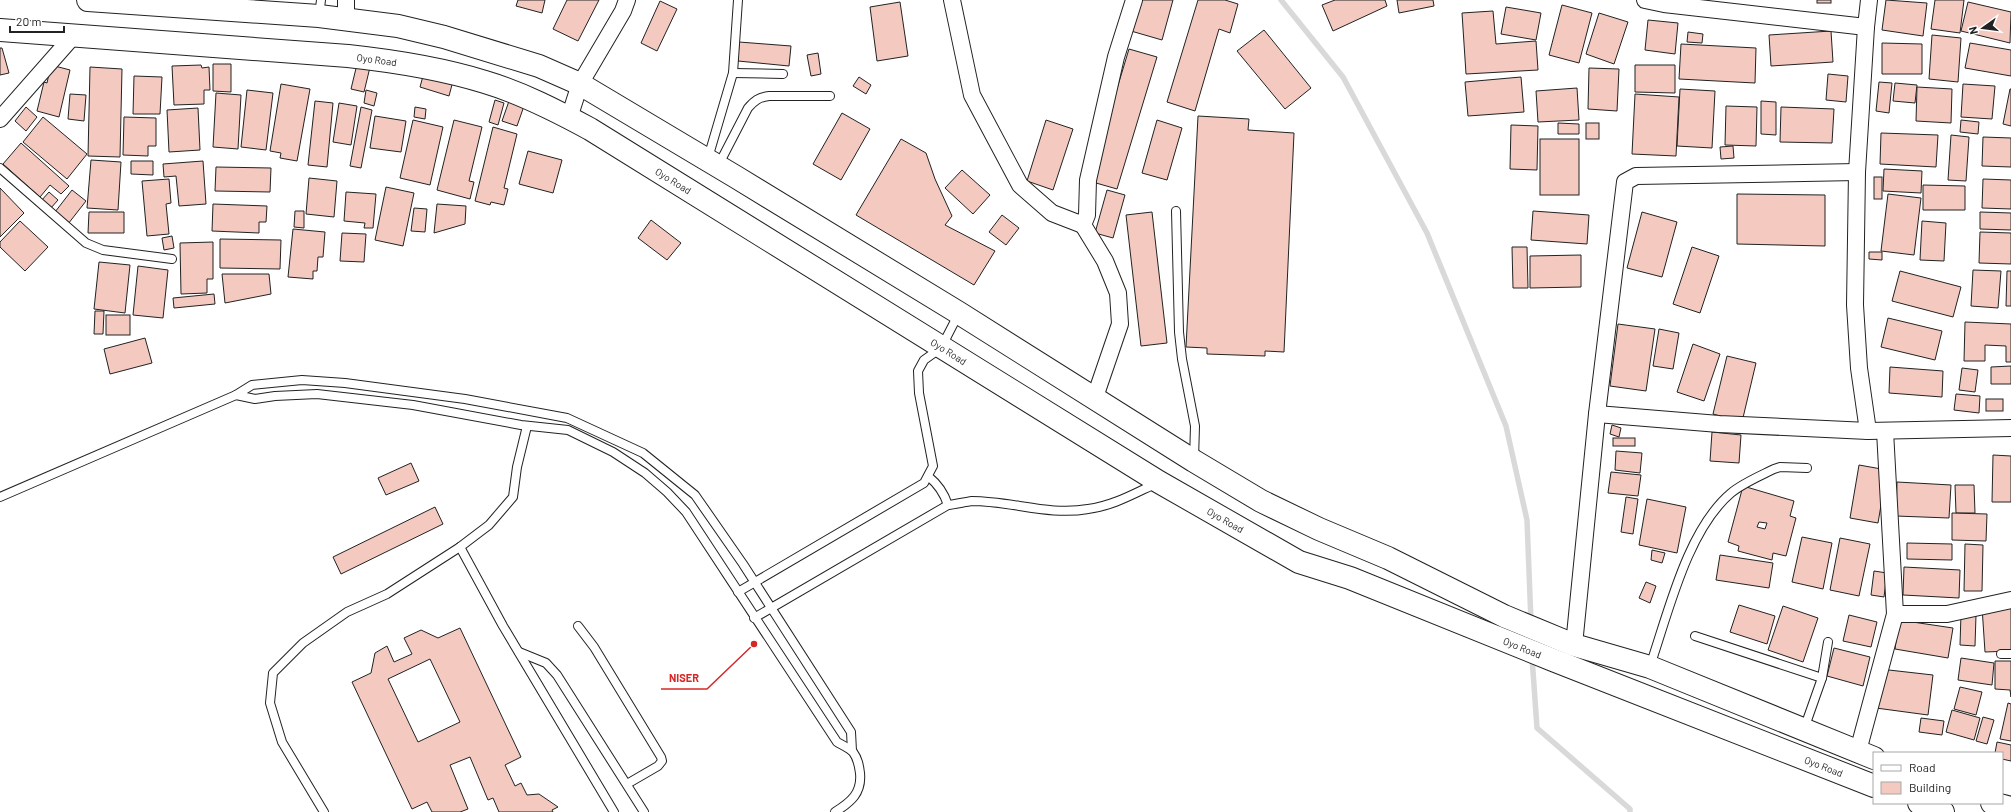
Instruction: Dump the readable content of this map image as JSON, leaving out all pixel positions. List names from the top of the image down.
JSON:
{
  "streets": {
    "highway": ["Oyo Road"]
  },
  "places": ["NISER"],
  "legend": ["Road", "Building"],
  "scale_bar": "20 m",
  "north": "left"
}
